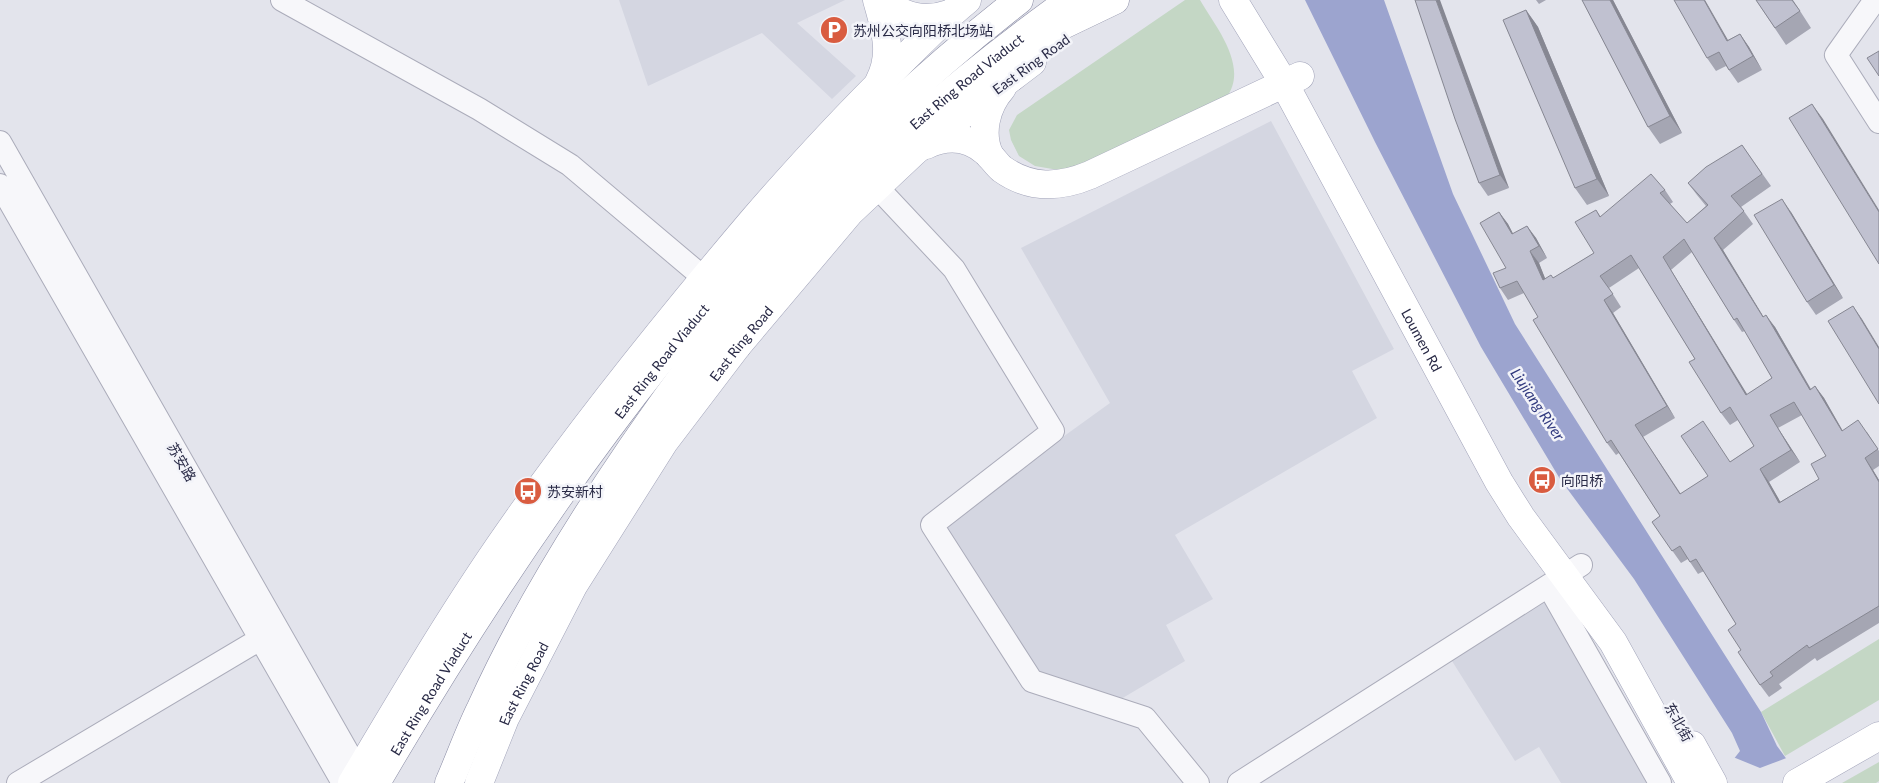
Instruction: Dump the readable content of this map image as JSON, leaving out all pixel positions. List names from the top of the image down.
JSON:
{
  "streets": {
    "main road": [
      "East Ring Road",
      "East Ring Road Viaduct",
      "Loumen Rd",
      "东北街"
    ],
    "street": ["苏安路"]
  },
  "crossings": [
    ["East Ring Road Viaduct", "苏安路"],
    ["Loumen Rd", "东北街"]
  ],
  "water": ["Liujiang River"],
  "places": {
    "parking": ["苏州公交向阳桥北场站"],
    "bus stop": ["向阳桥", "苏安新村"]
  }
}
